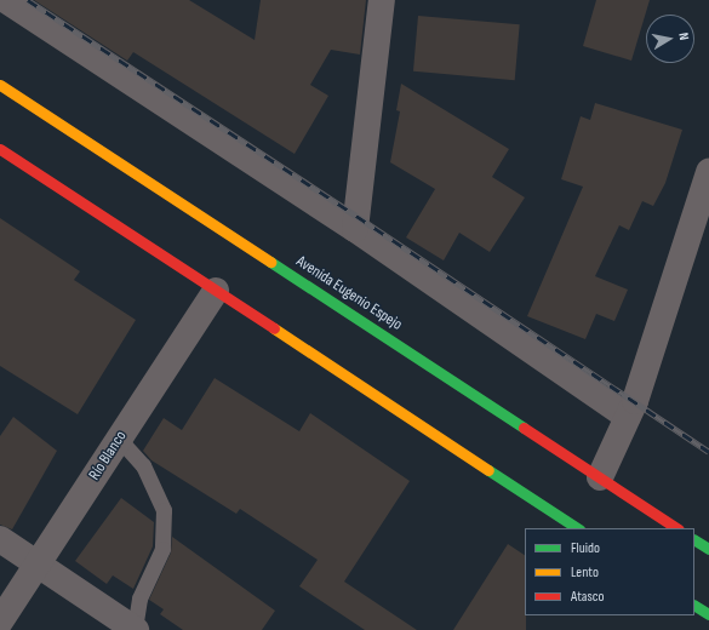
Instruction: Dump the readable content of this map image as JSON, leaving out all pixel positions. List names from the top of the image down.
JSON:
{
  "streets": {
    "main road": ["Avenida Eugenio Espejo"],
    "street": ["Río Blanco"]
  },
  "legend": ["Fluido", "Lento", "Atasco"],
  "north": "right"
}
